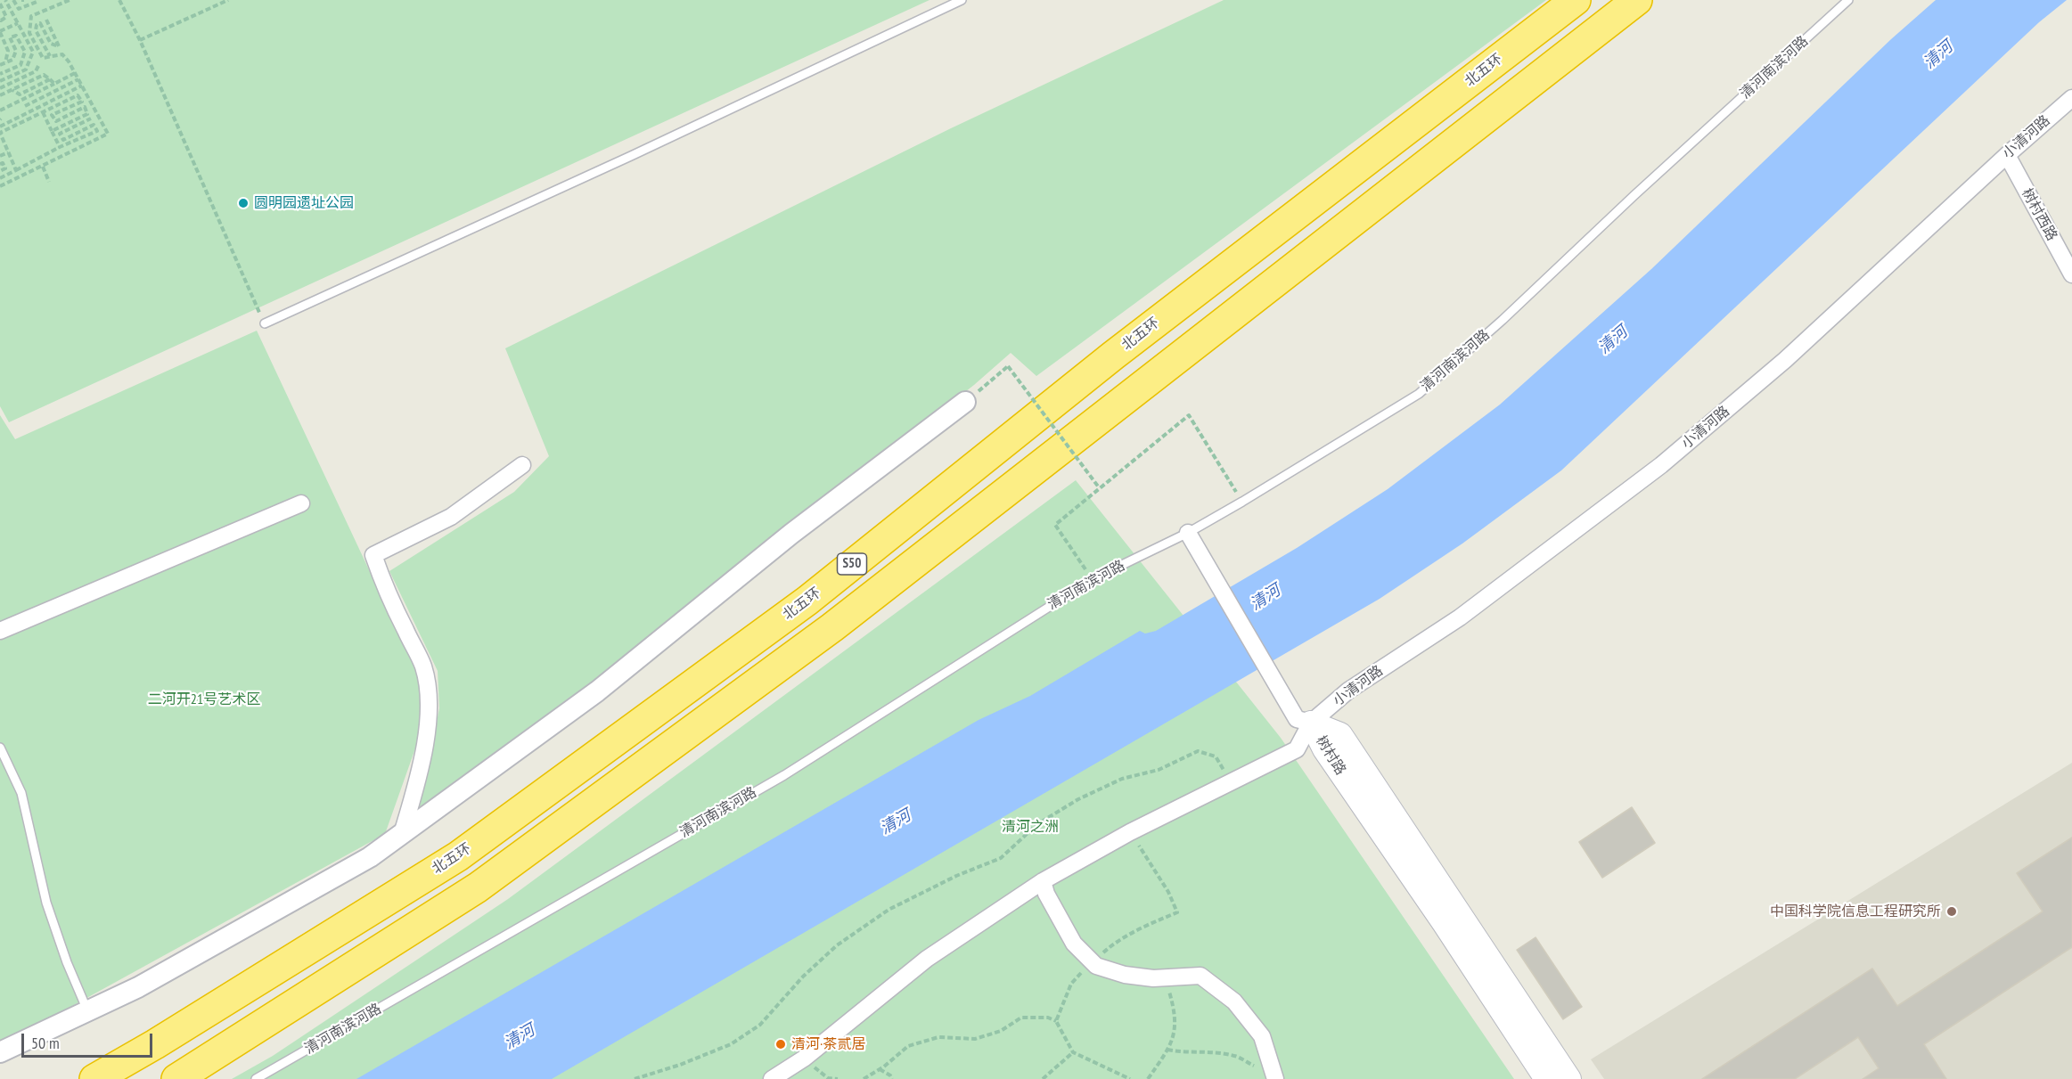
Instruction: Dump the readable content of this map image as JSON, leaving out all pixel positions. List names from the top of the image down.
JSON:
{
  "streets": {
    "highway": ["北五环", "S50"],
    "main road": ["树村路"],
    "street": ["小清河路", "树村西路"],
    "lane": ["清河南滨河路"]
  },
  "crossings": [
    ["小清河路", "树村西路"],
    ["小清河路", "树村路"]
  ],
  "water": ["清河"],
  "parks": ["二河开21号艺术区", "清河之洲"],
  "places": ["圆明园遗址公园", "中国科学院信息工程研究所", "清河·茶贰居"],
  "scale_bar": "50 m"
}
